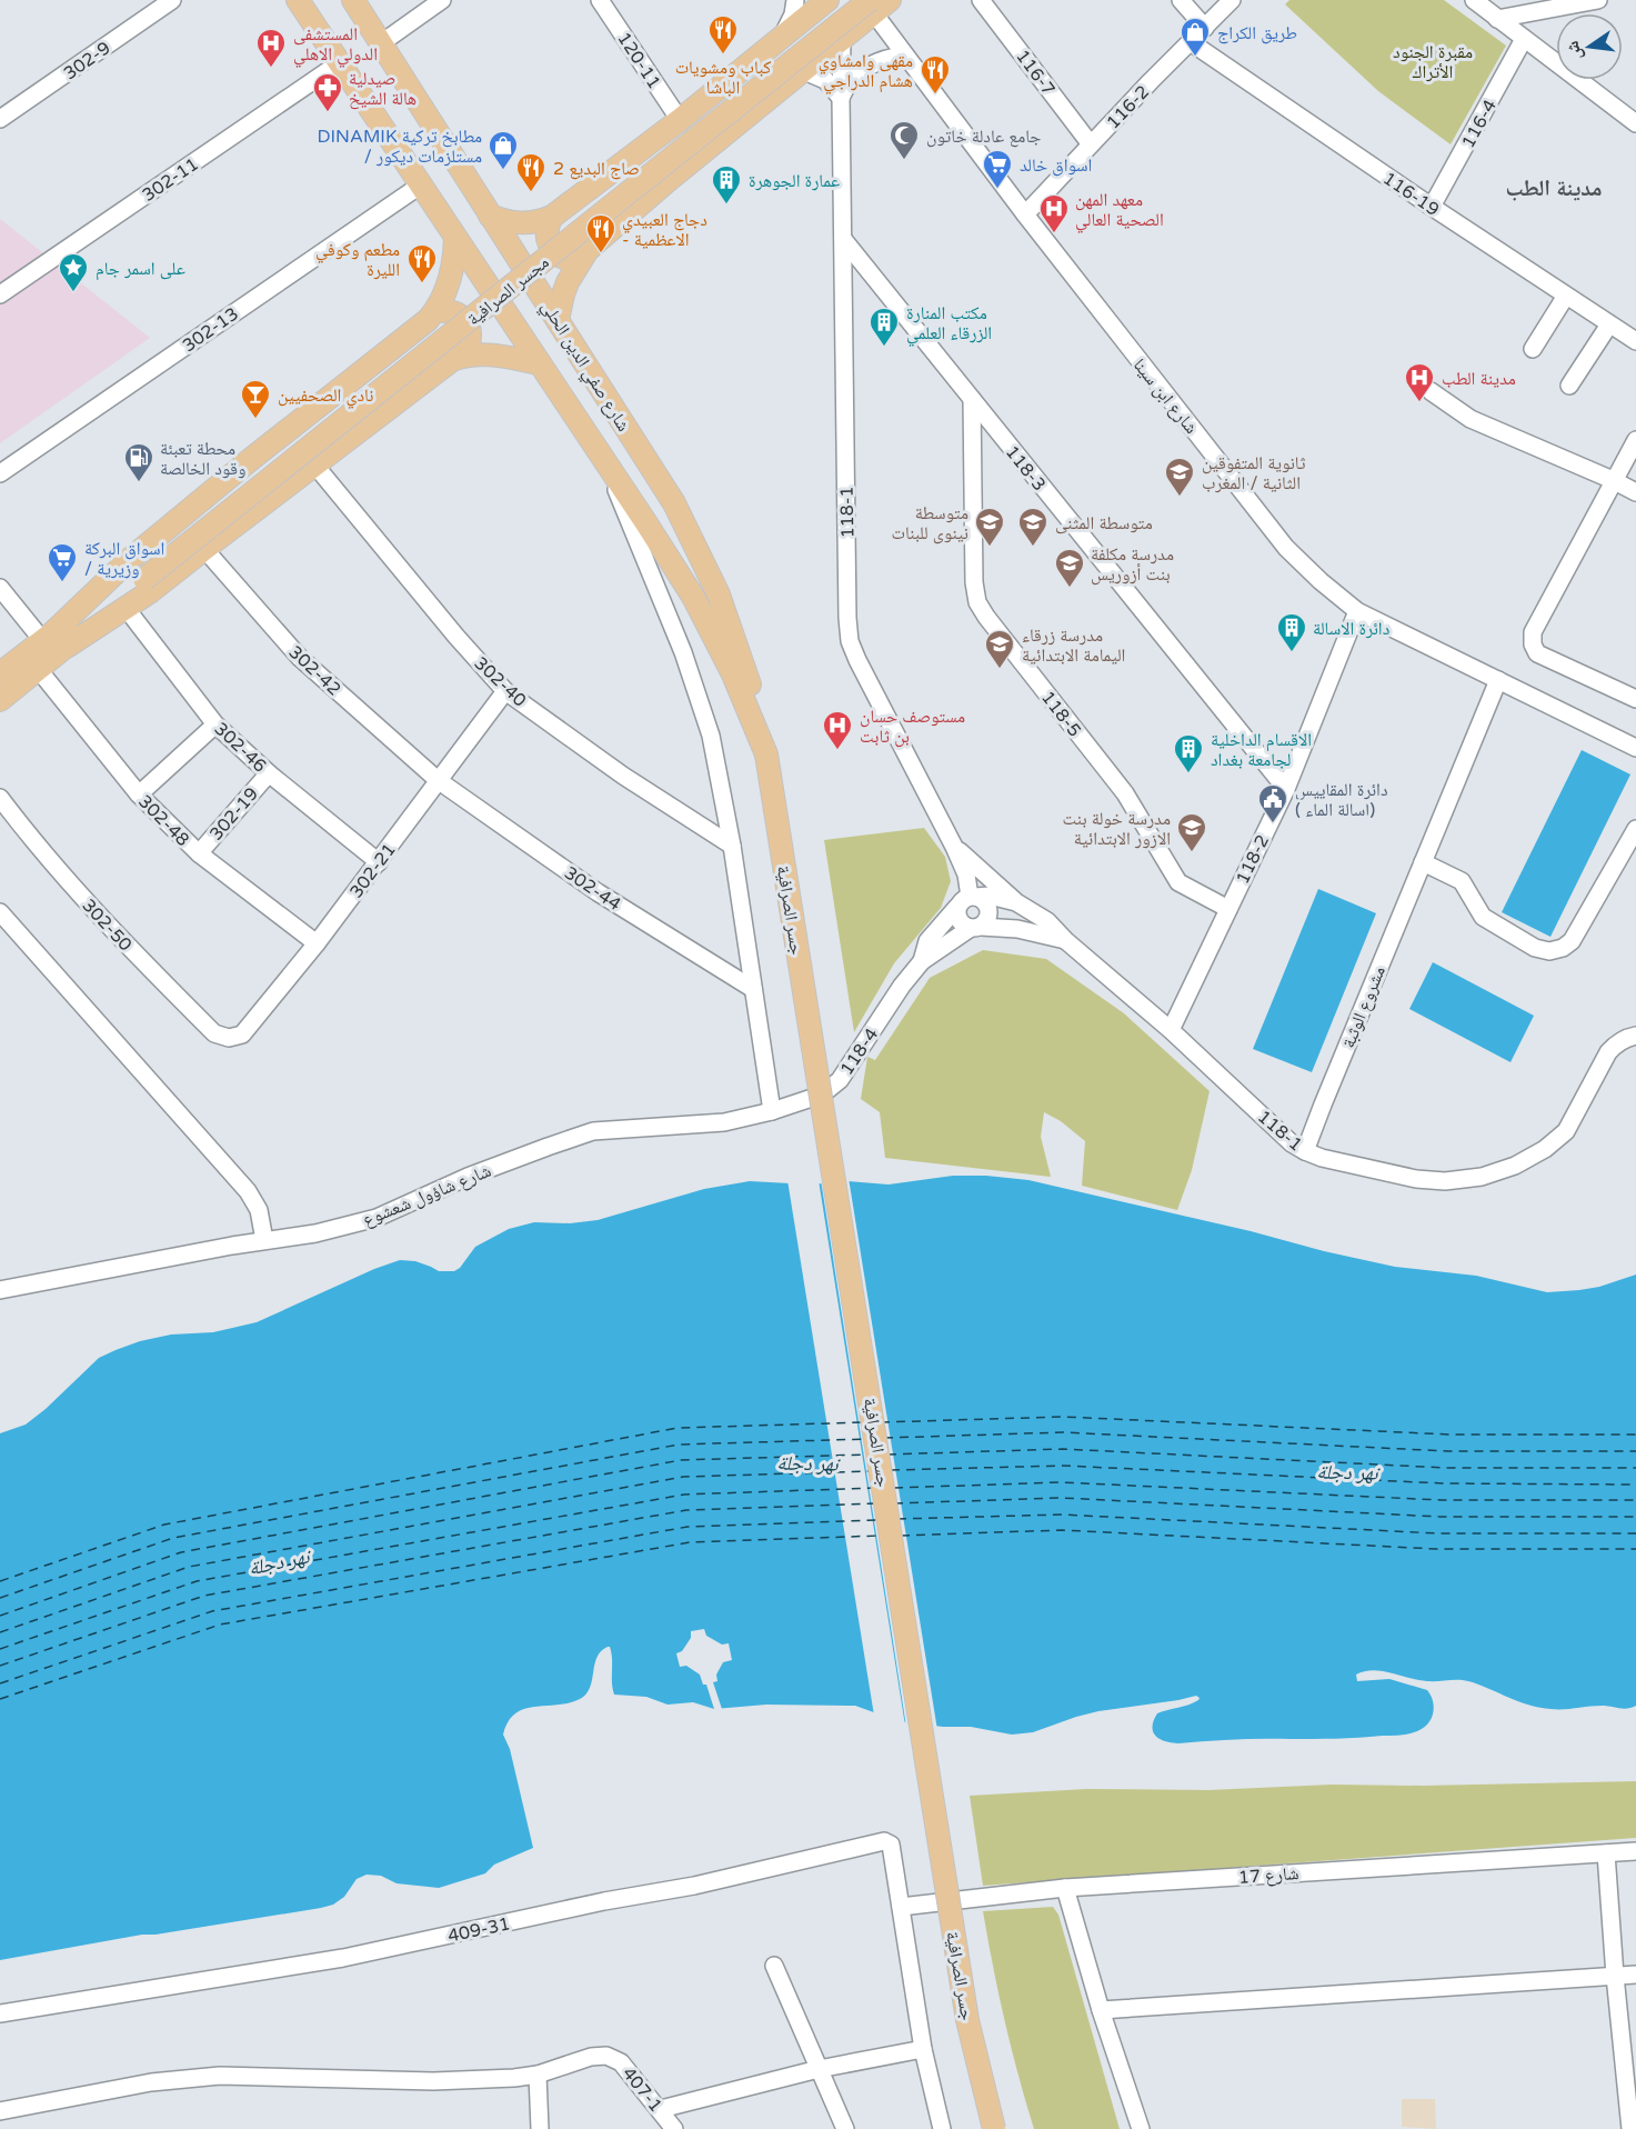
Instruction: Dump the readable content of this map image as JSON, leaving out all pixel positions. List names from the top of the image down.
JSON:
{
  "streets": {
    "main road": ["مجسر الصرافية", "شارع صفي الدين الحلي", "جسر الصرافية"],
    "street": [
      "302-9",
      "120-11",
      "116-7",
      "116-2",
      "116-4",
      "302-11",
      "116-19",
      "302-13",
      "شارع ابن سينا",
      "118-3",
      "118-1",
      "302-42",
      "302-40",
      "118-5",
      "302-46",
      "302-19",
      "302-48",
      "118-2",
      "302-21",
      "302-44",
      "302-50",
      "مشروع الوثبة",
      "118-4",
      "شارع شاؤول شعشوع",
      "شارع 17",
      "409-31",
      "407-1"
    ]
  },
  "crossings": [
    ["116-7", "116-2"],
    ["116-2", "116-19"],
    ["116-2", "شارع ابن سينا"],
    ["116-4", "116-19"],
    ["302-11", "شارع صفي الدين الحلي"],
    ["مجسر الصرافية", "شارع ابن سينا"],
    ["302-13", "شارع صفي الدين الحلي"],
    ["شارع صفي الدين الحلي", "جسر الصرافية"],
    ["شارع ابن سينا", "118-2"],
    ["شارع ابن سينا", "مشروع الوثبة"],
    ["118-3", "118-1"],
    ["118-3", "118-5"],
    ["118-3", "118-2"],
    ["118-1", "118-2"],
    ["118-1", "مشروع الوثبة"],
    ["118-1", "118-4"],
    ["302-42", "302-21"],
    ["302-42", "302-44"],
    ["302-40", "302-21"],
    ["118-5", "118-2"],
    ["302-46", "302-19"],
    ["302-46", "302-21"],
    ["302-19", "302-48"],
    ["302-48", "302-21"],
    ["302-21", "302-44"],
    ["302-21", "302-50"],
    ["118-4", "شارع شاؤول شعشوع"],
    ["شارع 17", "409-31"]
  ],
  "districts": ["مدينة الطب"],
  "water": ["نهر دجلة"],
  "parks": ["مقبرة الجنود الأتراك"],
  "places": {
    "restaurant": [
      "كباب ومشويات الباشا",
      "مقهى وامشاوي هشام الدراجي",
      "صاج البديع 2",
      "دجاج العبيدي - الاعظمية",
      "مطعم وكوفي الليرة"
    ],
    "shop": ["طريق الكراج", "DINAMIK مطابخ تركية / مستلزمات ديكور"],
    "hospital": [
      "المستشفى الدولي الاهلي",
      "معهد المهن الصحية العالي",
      "مدينة الطب",
      "مستوصف حسان بن ثابت"
    ],
    "pharmacy": ["صيدلية هالة الشيخ"],
    "mosque": ["جامع عادلة خاتون"],
    "supermarket": ["اسواق خالد", "اسواق البركة / وزيرية"],
    "building": [
      "عمارة الجوهرة",
      "مكتب المنارة الزرقاء العلمي",
      "دائرة الاسالة",
      "الاقسام الداخلية لجامعة بغداد"
    ],
    "place": ["علی اسمر جام"],
    "bar": ["نادي الصحفيين"],
    "fuel station": ["محطة تعبئة وقود الخالصة"],
    "school or university": [
      "ثانوية المتفوقين الثانية / المغرب",
      "متوسطة نينوى للبنات",
      "متوسطة المثنى",
      "مدرسة مكلفة بنت أزوريس",
      "مدرسة زرقاء اليمامة الابتدائية",
      "مدرسة خولة بنت الازور الابتدائية"
    ],
    "public building": ["دائرة المقاييس ( اسالة الماء)"]
  },
  "north": "left"
}
